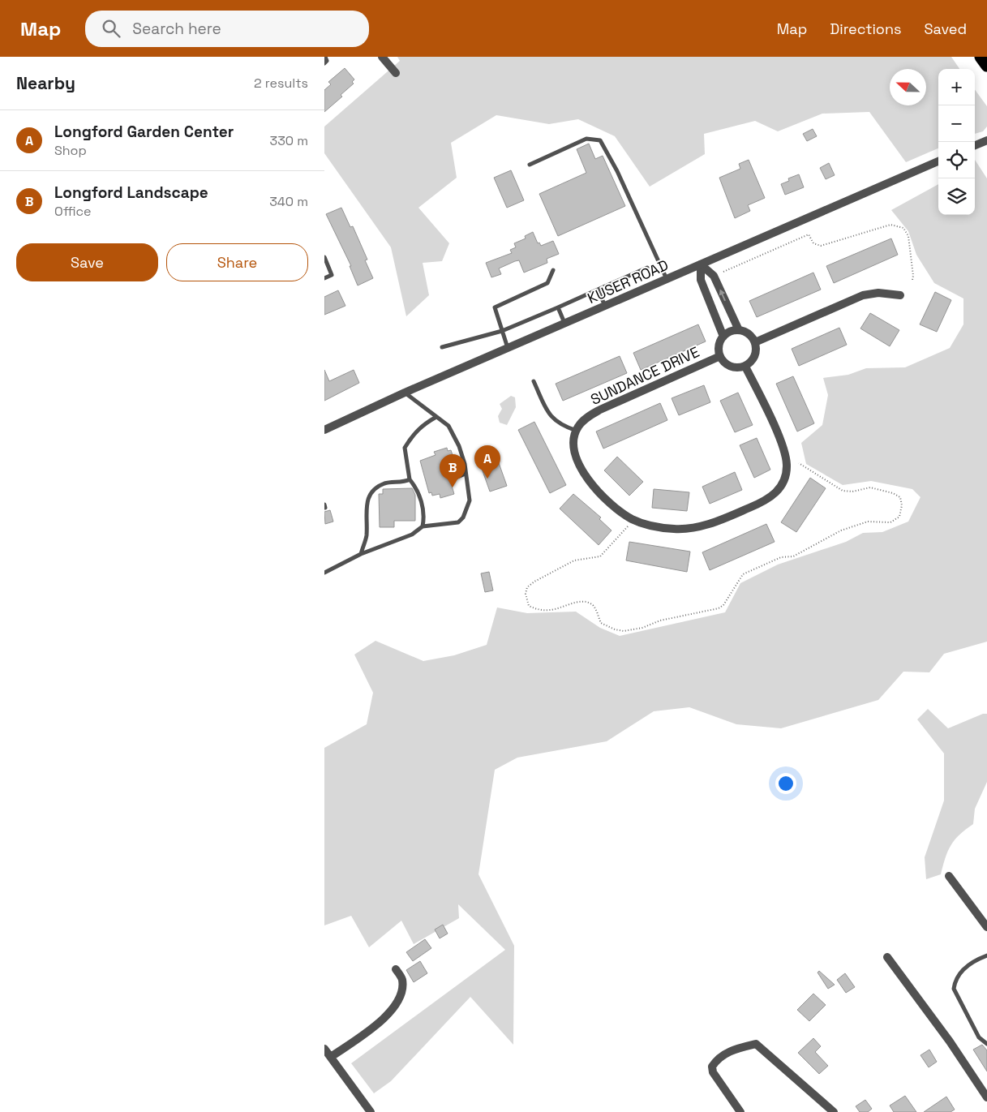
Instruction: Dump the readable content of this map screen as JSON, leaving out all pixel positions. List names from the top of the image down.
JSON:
{
  "streets": {
    "street": ["KUSER ROAD", "SUNDANCE DRIVE"]
  },
  "north": "left",
  "page": {
    "header": "Map",
    "search": "Search here",
    "nav": ["Map", "Directions", "Saved"],
    "heading": ["Nearby", "2 results"],
    "map_buttons": ["+", "−"],
    "list": [
      {
        "mark": "A",
        "name": "Longford Garden Center",
        "note": "Shop",
        "value": "330 m"
      },
      {
        "mark": "B",
        "name": "Longford Landscape",
        "note": "Office",
        "value": "340 m"
      }
    ],
    "buttons": ["Save", "Share"],
    "pins": ["A", "B"]
  }
}
